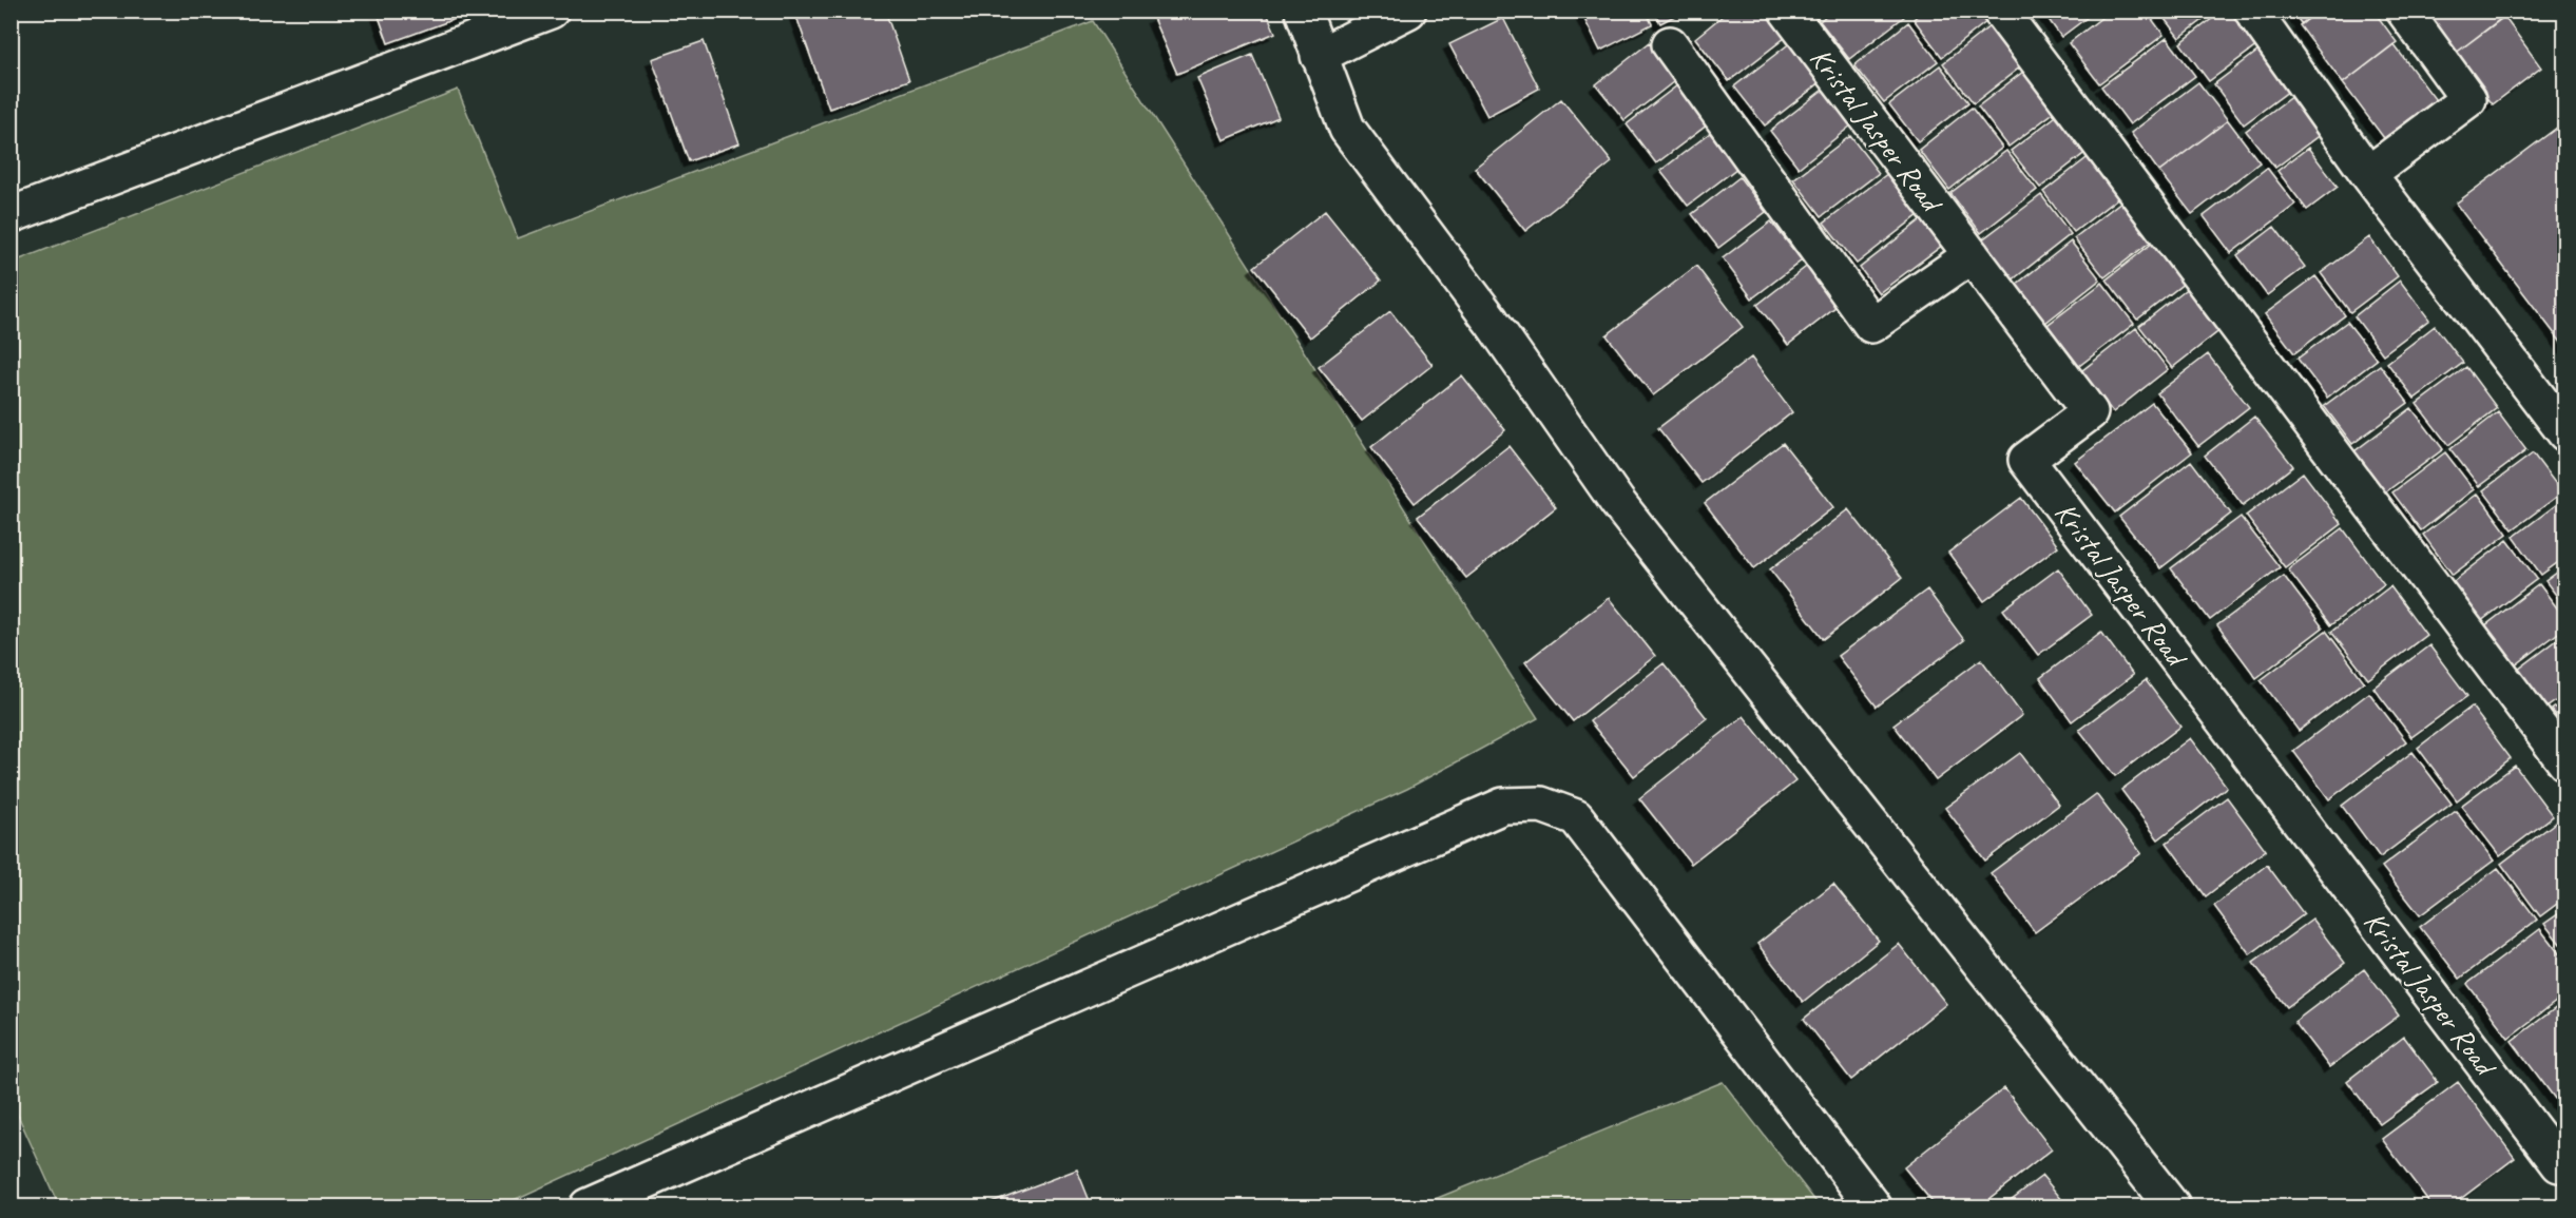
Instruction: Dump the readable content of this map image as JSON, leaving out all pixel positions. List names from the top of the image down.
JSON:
{
  "streets": {
    "street": ["Kristal Jasper Road"]
  }
}
